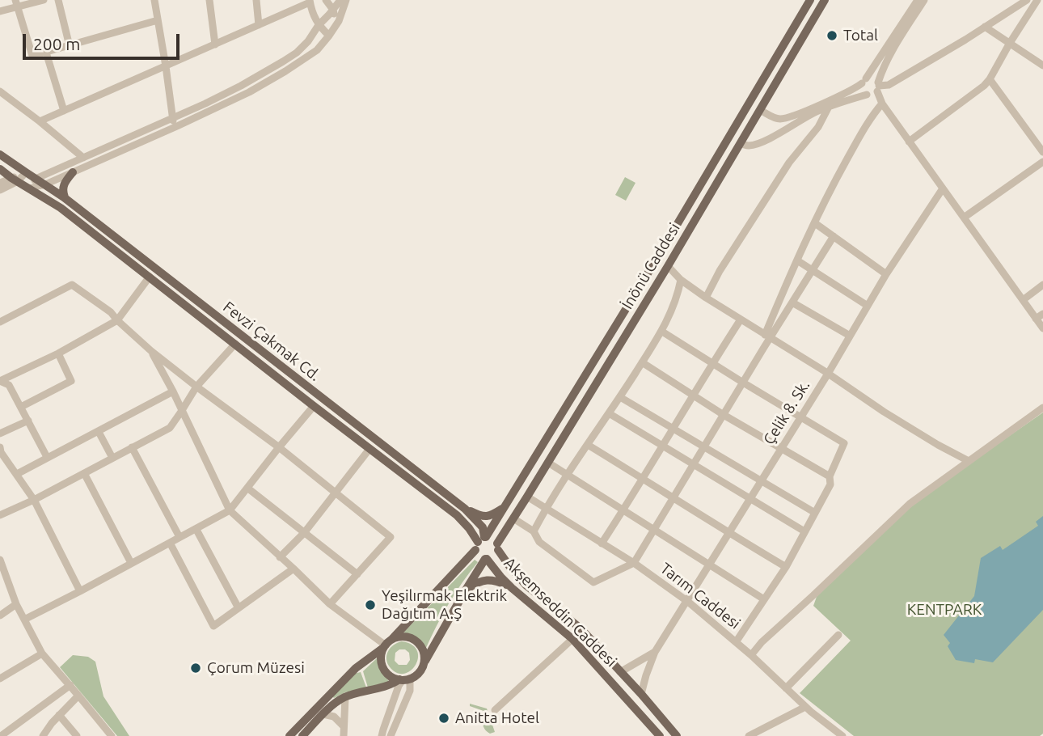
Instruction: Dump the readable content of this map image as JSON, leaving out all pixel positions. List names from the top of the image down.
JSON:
{
  "streets": {
    "main road": ["İnönü Caddesi", "Fevzi Çakmak Cd.", "Akşemseddin Caddesi"],
    "street": ["Çelik 8. Sk.", "Tarım Caddesi"]
  },
  "crossings": [
    ["İnönü Caddesi", "Fevzi Çakmak Cd."],
    ["İnönü Caddesi", "Tarım Caddesi"],
    ["İnönü Caddesi", "Akşemseddin Caddesi"],
    ["Fevzi Çakmak Cd.", "Akşemseddin Caddesi"],
    ["Çelik 8. Sk.", "Tarım Caddesi"],
    ["Çelik 8. Sk.", "Akşemseddin Caddesi"]
  ],
  "parks": ["KENTPARK"],
  "places": [
    "Total",
    "Yeşilırmak Elektrik Dağıtım A.Ş",
    "Çorum Müzesi",
    "Anitta Hotel"
  ],
  "scale_bar": "200 m"
}
